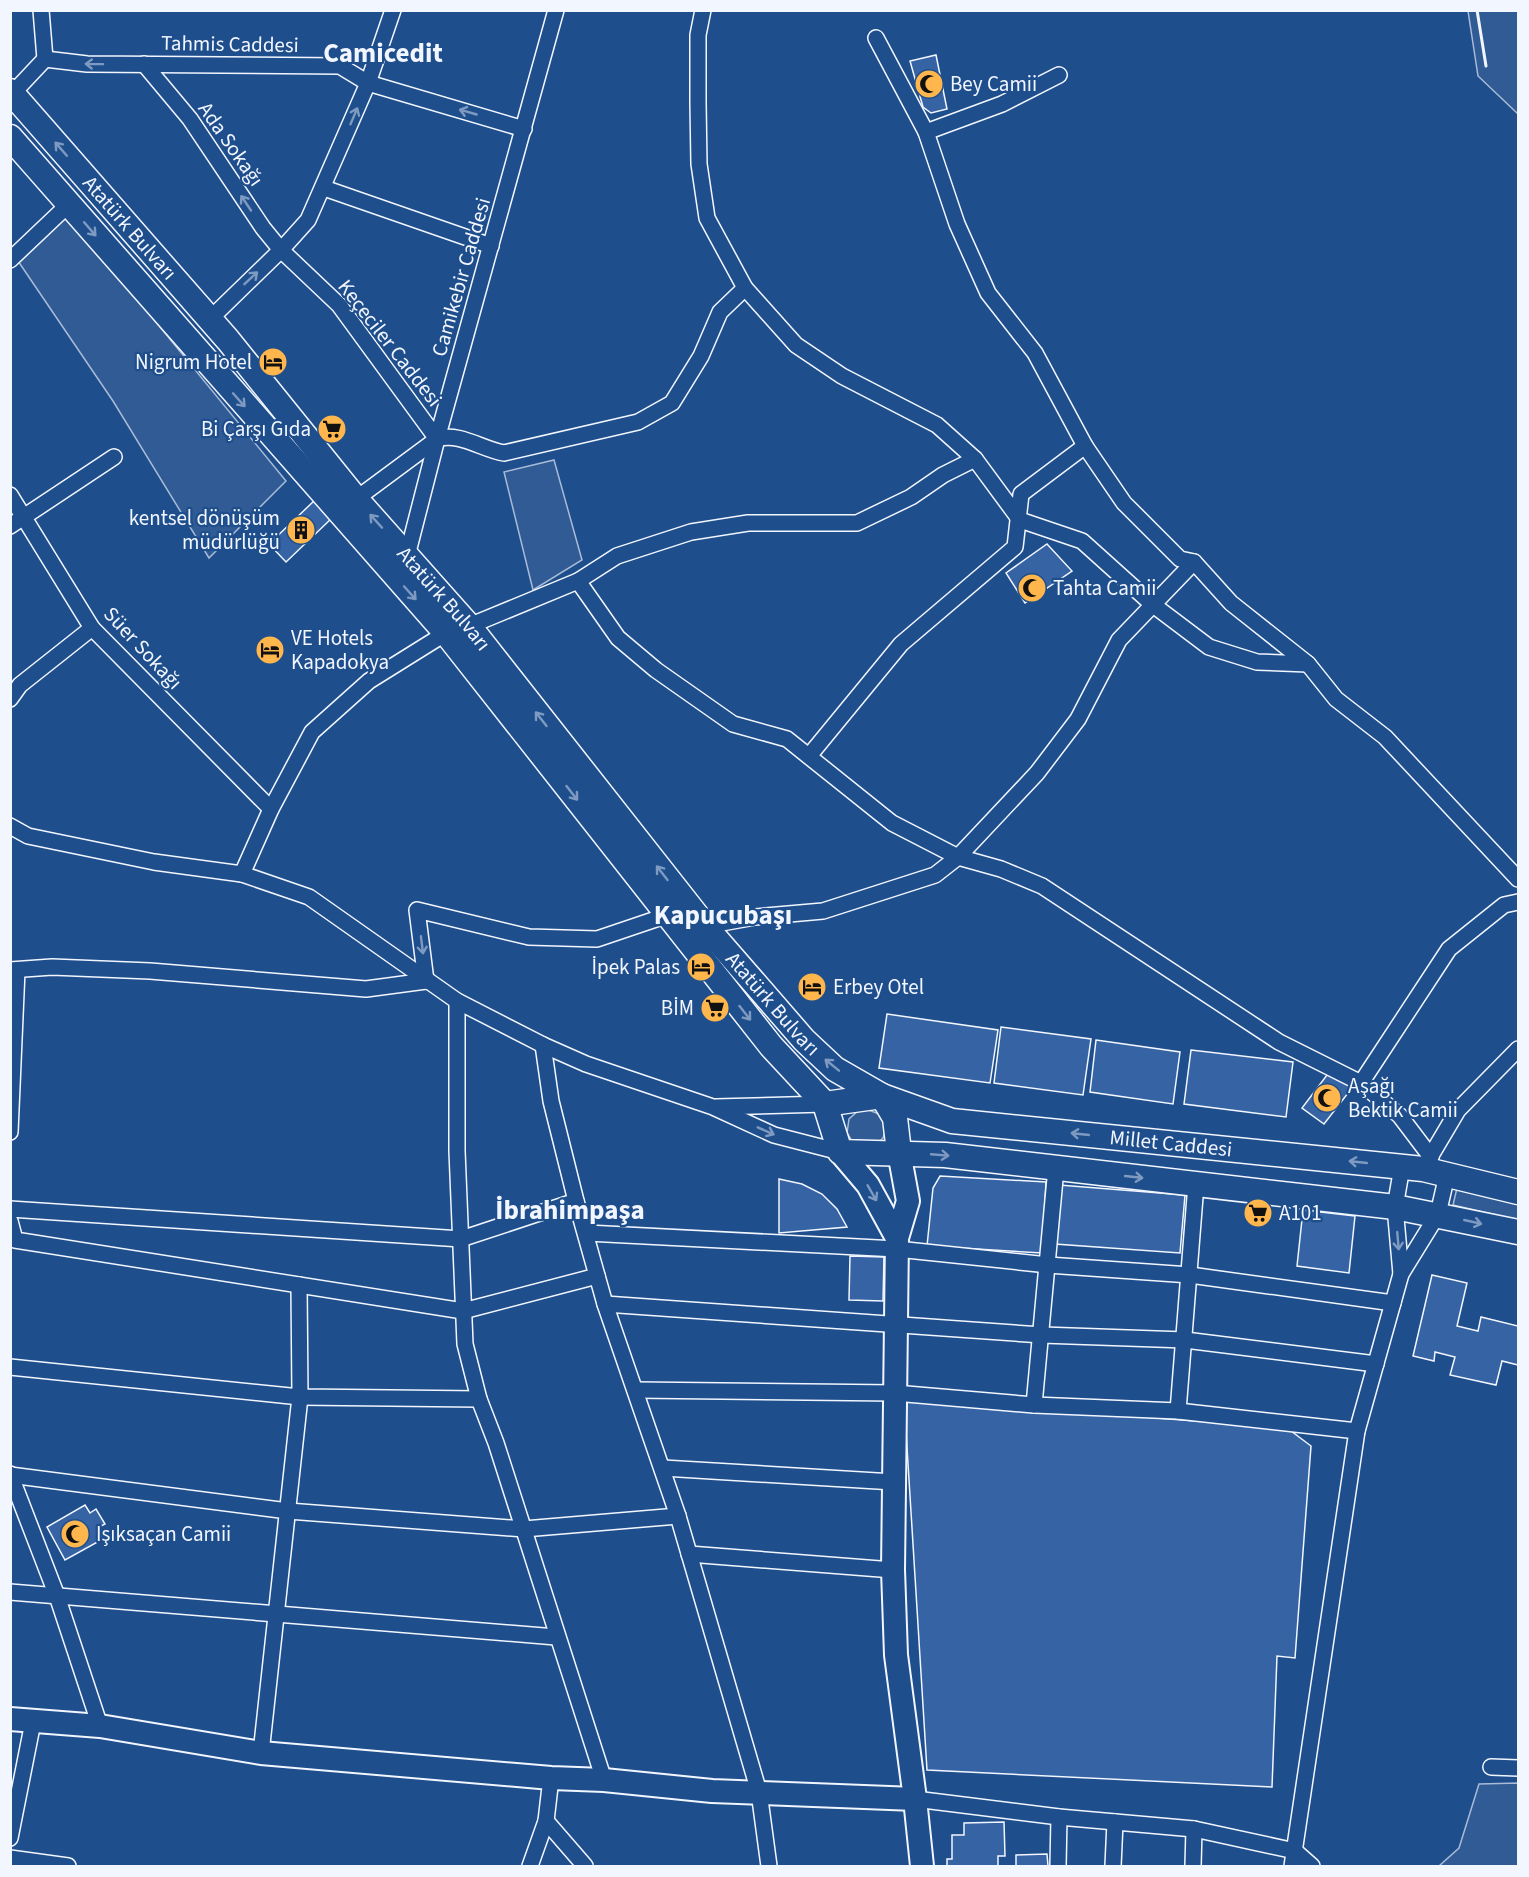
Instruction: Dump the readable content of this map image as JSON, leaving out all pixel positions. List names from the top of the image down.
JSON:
{
  "streets": {
    "main road": ["Atatürk Bulvarı", "Millet Caddesi"],
    "street": [
      "Tahmis Caddesi",
      "Ada Sokağı",
      "Camikebir Caddesi",
      "Keçeciler Caddesi",
      "Süer Sokağı"
    ]
  },
  "crossings": [
    ["Tahmis Caddesi", "Ada Sokağı"],
    ["Tahmis Caddesi", "Camikebir Caddesi"],
    ["Ada Sokağı", "Keçeciler Caddesi"],
    ["Atatürk Bulvarı", "Camikebir Caddesi"],
    ["Atatürk Bulvarı", "Millet Caddesi"],
    ["Camikebir Caddesi", "Keçeciler Caddesi"]
  ],
  "one_way": ["Ada Sokağı"],
  "districts": ["Camicedit", "Kapucubaşı", "İbrahimpaşa"],
  "places": {
    "mosque": [
      "Bey Camii",
      "Tahta Camii",
      "Aşağı Bektik Camii",
      "Işıksaçan Camii"
    ],
    "hotel": [
      "Nigrum Hotel",
      "VE Hotels Kapadokya",
      "İpek Palas",
      "Erbey Otel"
    ],
    "supermarket": ["Bi Çarşı Gıda", "BİM", "A101"],
    "building": ["kentsel dönüşüm müdürlüğü"]
  }
}
